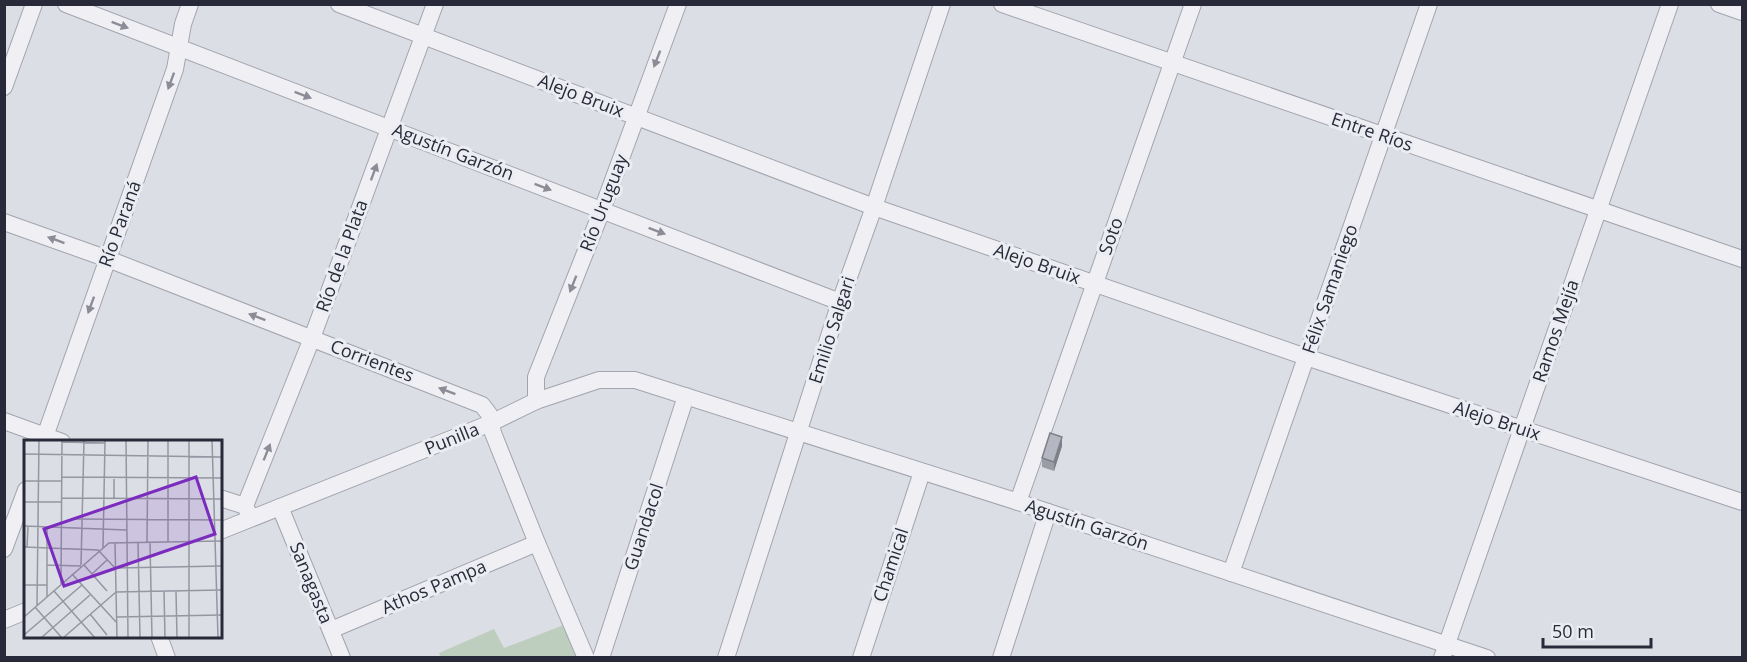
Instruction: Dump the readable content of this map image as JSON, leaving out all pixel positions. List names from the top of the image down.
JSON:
{
  "streets": {
    "street": [
      "Alejo Bruix",
      "Entre Ríos",
      "Agustín Garzón",
      "Río Uruguay",
      "Río Paraná",
      "Soto",
      "Río de la Plata",
      "Félix Samaniego",
      "Emilio Salgari",
      "Ramos Mejía",
      "Corrientes",
      "Punilla",
      "Guandacol",
      "Chamical",
      "Sanagasta",
      "Athos Pampa"
    ]
  },
  "crossings": [
    ["Alejo Bruix", "Río Uruguay"],
    ["Alejo Bruix", "Soto"],
    ["Alejo Bruix", "Río de la Plata"],
    ["Alejo Bruix", "Félix Samaniego"],
    ["Alejo Bruix", "Emilio Salgari"],
    ["Alejo Bruix", "Ramos Mejía"],
    ["Entre Ríos", "Soto"],
    ["Entre Ríos", "Félix Samaniego"],
    ["Entre Ríos", "Ramos Mejía"],
    ["Agustín Garzón", "Río Uruguay"],
    ["Agustín Garzón", "Río Paraná"],
    ["Agustín Garzón", "Soto"],
    ["Agustín Garzón", "Río de la Plata"],
    ["Agustín Garzón", "Félix Samaniego"],
    ["Agustín Garzón", "Emilio Salgari"],
    ["Agustín Garzón", "Ramos Mejía"],
    ["Agustín Garzón", "Punilla"],
    ["Agustín Garzón", "Guandacol"],
    ["Agustín Garzón", "Chamical"],
    ["Río Uruguay", "Punilla"],
    ["Río Paraná", "Corrientes"],
    ["Río de la Plata", "Corrientes"],
    ["Río de la Plata", "Punilla"],
    ["Corrientes", "Punilla"],
    ["Corrientes", "Guandacol"],
    ["Corrientes", "Athos Pampa"],
    ["Punilla", "Guandacol"],
    ["Punilla", "Sanagasta"],
    ["Sanagasta", "Athos Pampa"]
  ],
  "one_way": [
    "Agustín Garzón",
    "Río Uruguay",
    "Río Paraná",
    "Río de la Plata",
    "Corrientes"
  ],
  "scale_bar": "50 m"
}
